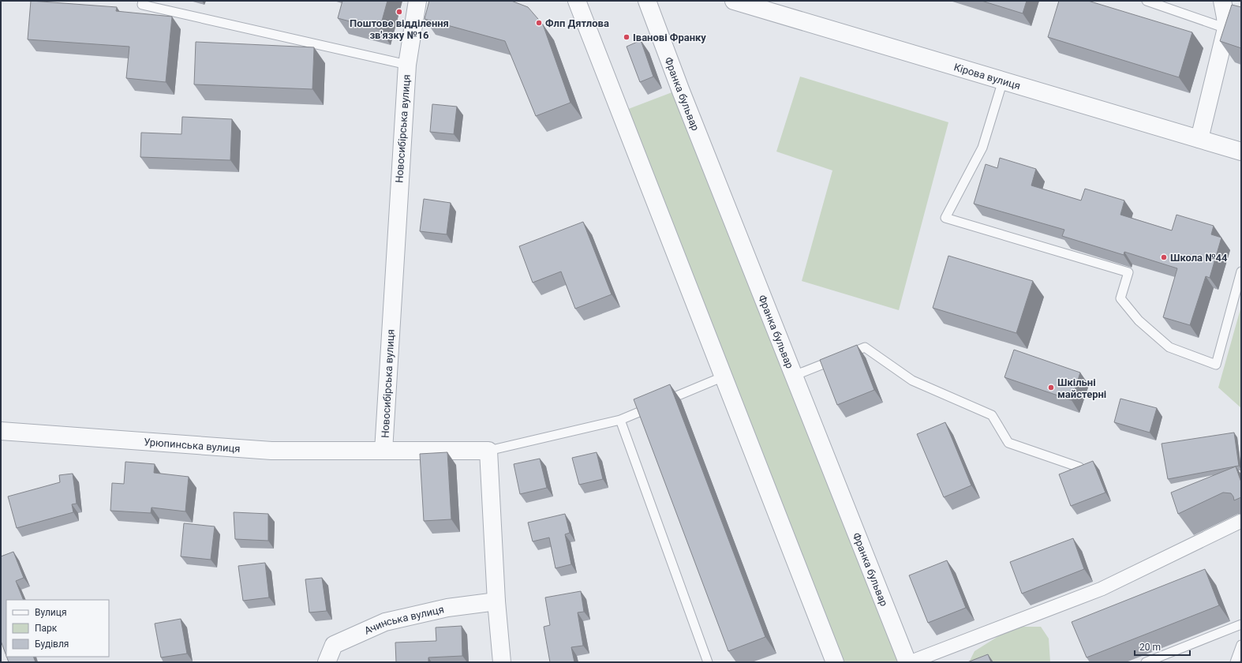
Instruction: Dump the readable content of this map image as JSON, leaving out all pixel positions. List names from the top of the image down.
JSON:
{
  "streets": {
    "street": [
      "Кірова вулиця",
      "Франка бульвар",
      "Новосибірська вулиця",
      "Урюпинська вулиця",
      "Ачинська вулиця"
    ]
  },
  "crossings": [
    ["Новосибірська вулиця", "Урюпинська вулиця"]
  ],
  "places": [
    "Поштове відділення зв'язку №16",
    "Флп Дятлова",
    "Іванові Франку",
    "Школа №44",
    "Шкільні майстерні"
  ],
  "legend": ["Вулиця", "Парк", "Будівля"],
  "scale_bar": "20 m"
}
